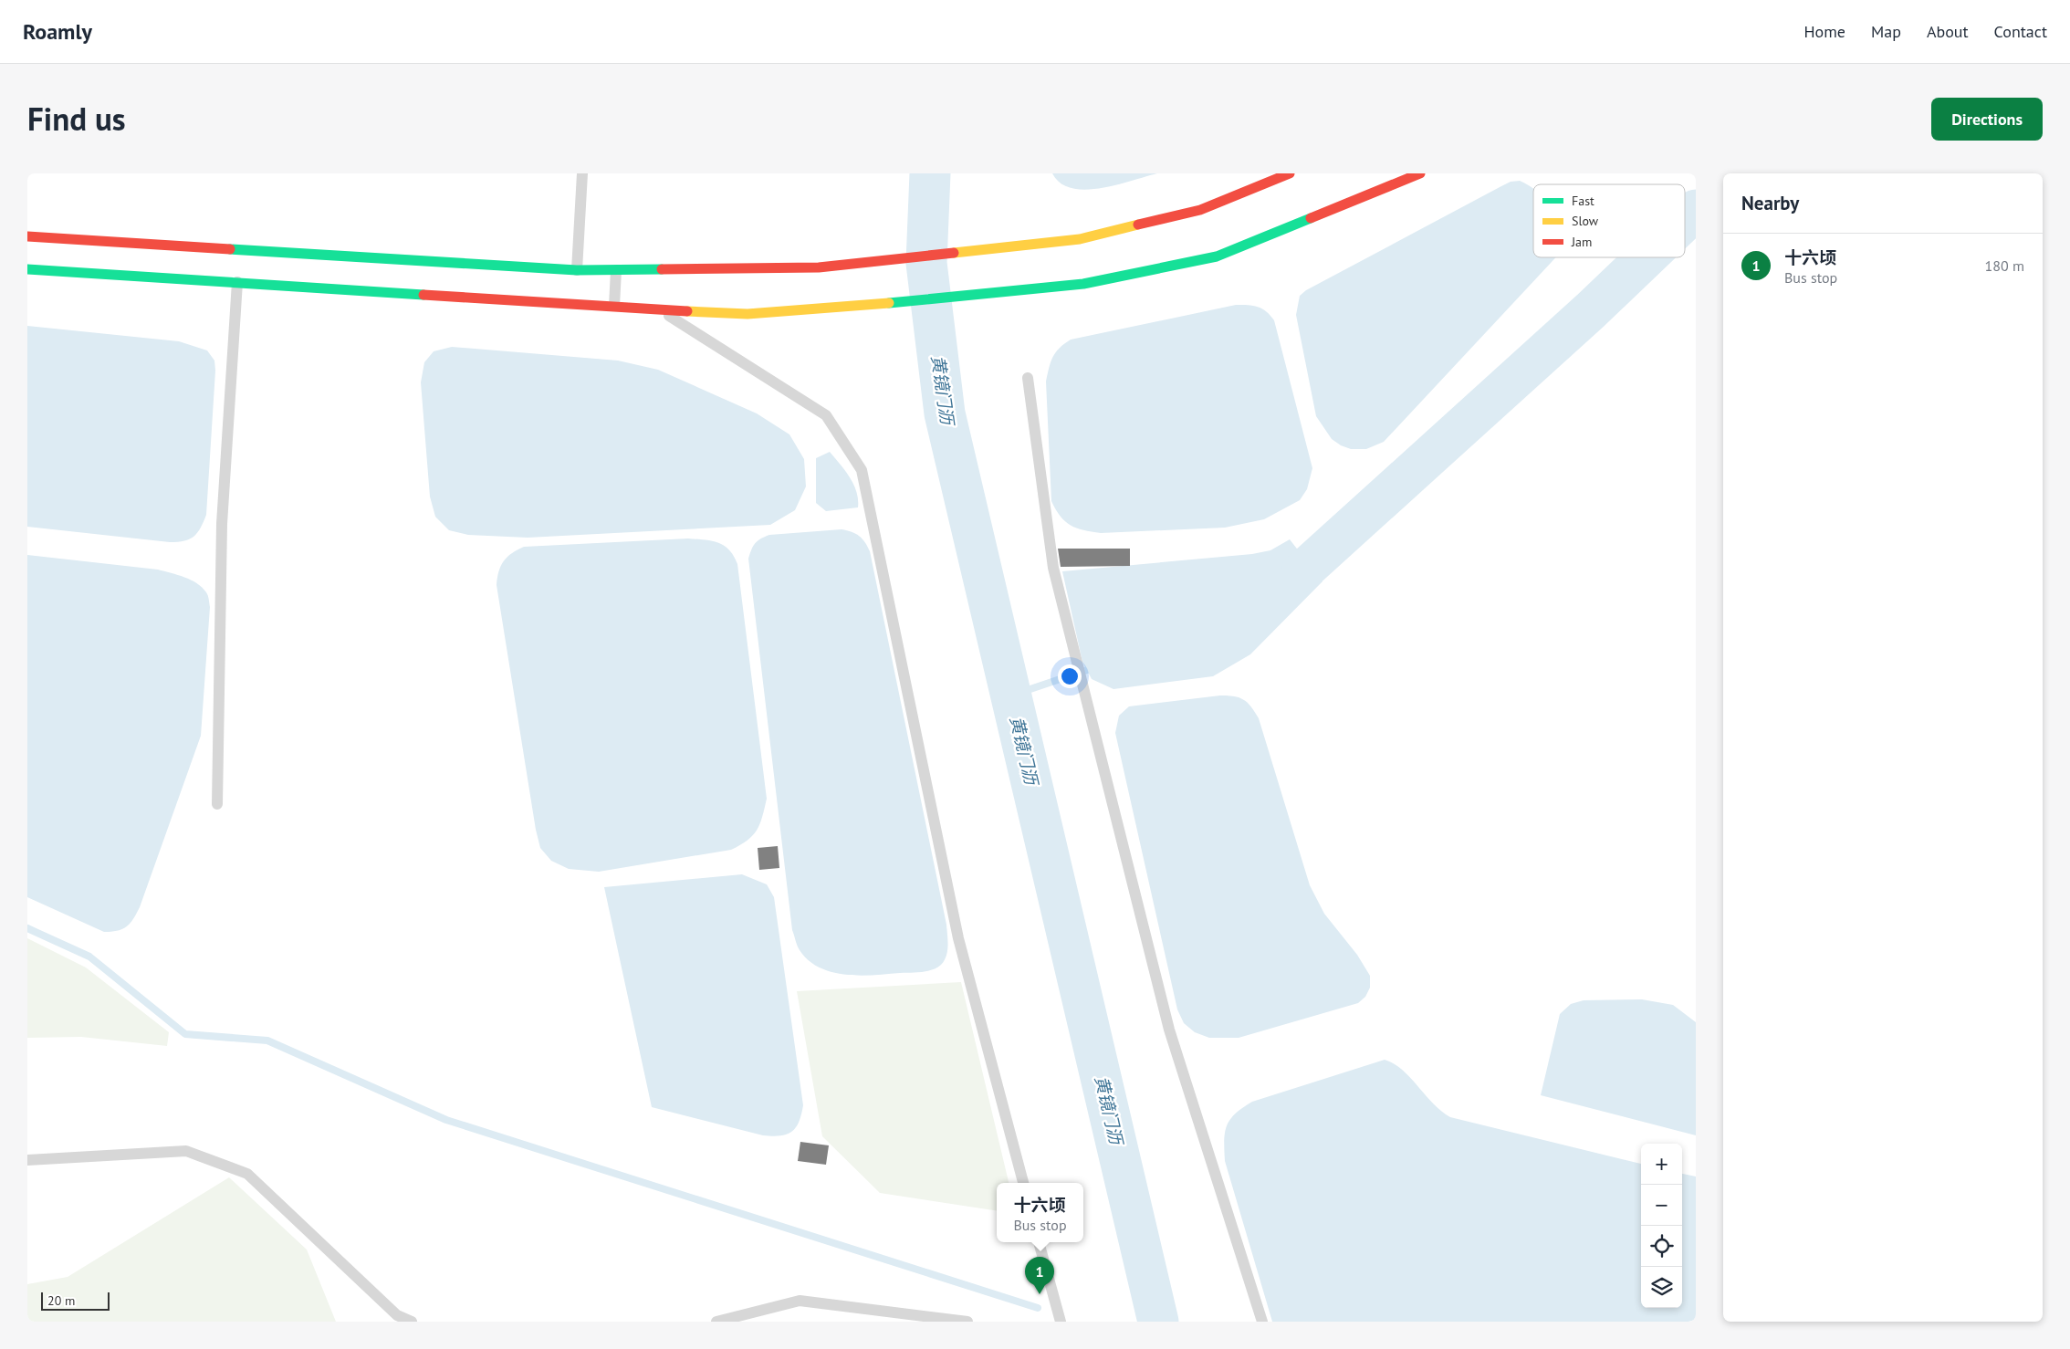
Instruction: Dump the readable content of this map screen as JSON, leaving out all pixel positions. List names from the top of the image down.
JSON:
{
  "water": ["黄镜门沥"],
  "legend": ["Fast", "Slow", "Jam"],
  "scale_bar": "20 m",
  "page": {
    "header": "Roamly",
    "nav": [
      "Home",
      "Map",
      "About",
      "Contact"
    ],
    "title": "Find us",
    "buttons": "Directions",
    "heading": "Nearby",
    "list": [
      {
        "mark": "1",
        "name": "十六顷",
        "note": "Bus stop",
        "value": "180 m"
      }
    ],
    "map_buttons": ["+", "−"],
    "popup": ["十六顷", "Bus stop"],
    "pins": "1",
    "scale": "20 m"
  }
}
